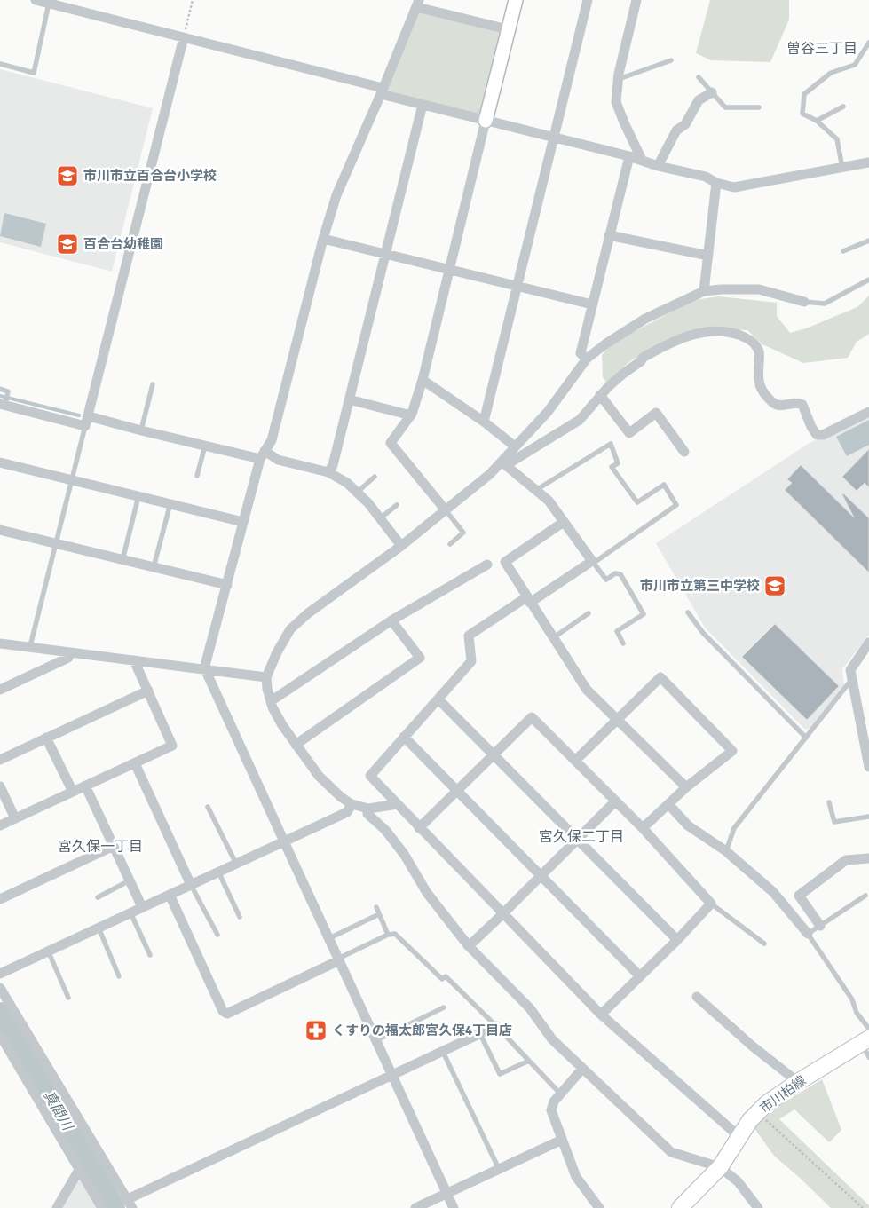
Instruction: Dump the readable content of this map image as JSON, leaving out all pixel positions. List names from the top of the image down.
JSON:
{
  "streets": {
    "main road": ["市川柏線"]
  },
  "districts": ["曽谷三丁目", "宮久保二丁目", "宮久保一丁目"],
  "water": ["真間川"],
  "places": {
    "school or university": ["市川市立百合台小学校", "百合台幼稚園", "市川市立第三中学校"],
    "pharmacy": ["くすりの福太郎宮久保4丁目店"]
  }
}
